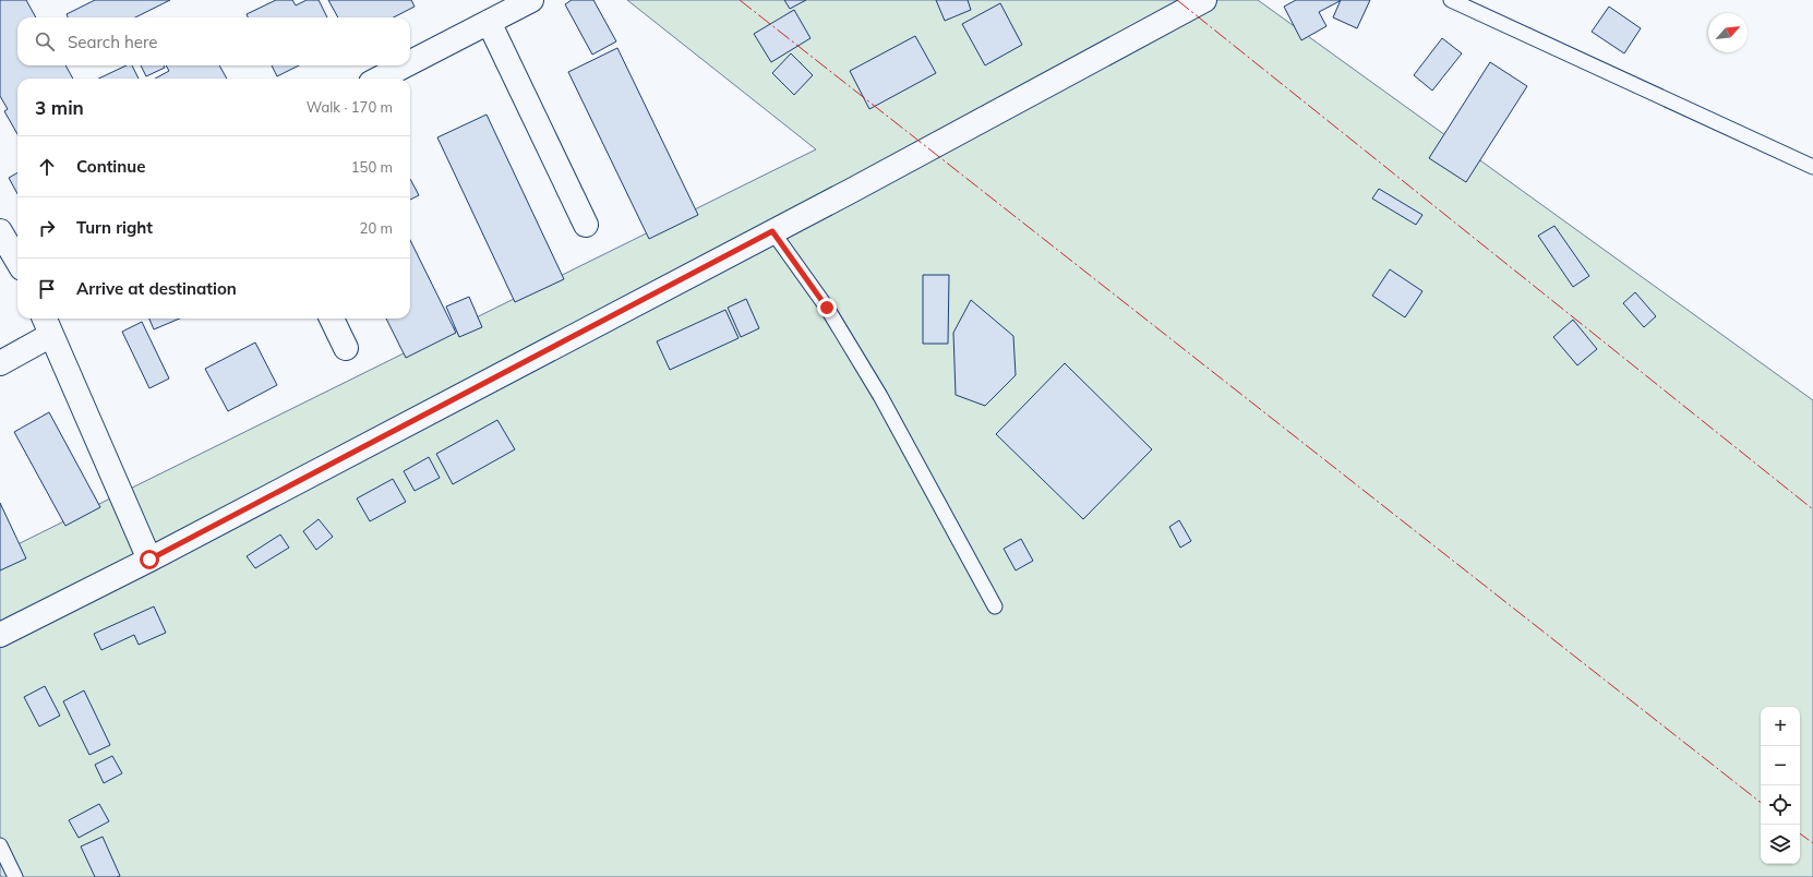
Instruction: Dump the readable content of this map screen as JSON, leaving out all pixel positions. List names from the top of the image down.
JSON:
{
  "north": "top right",
  "page": {
    "search": "Search here",
    "heading": ["3 min", "Walk · 170 m"],
    "list": [
      ["Continue", "150 m"],
      ["Turn right", "20 m"],
      "Arrive at destination"
    ],
    "map_buttons": ["+", "−"]
  }
}
